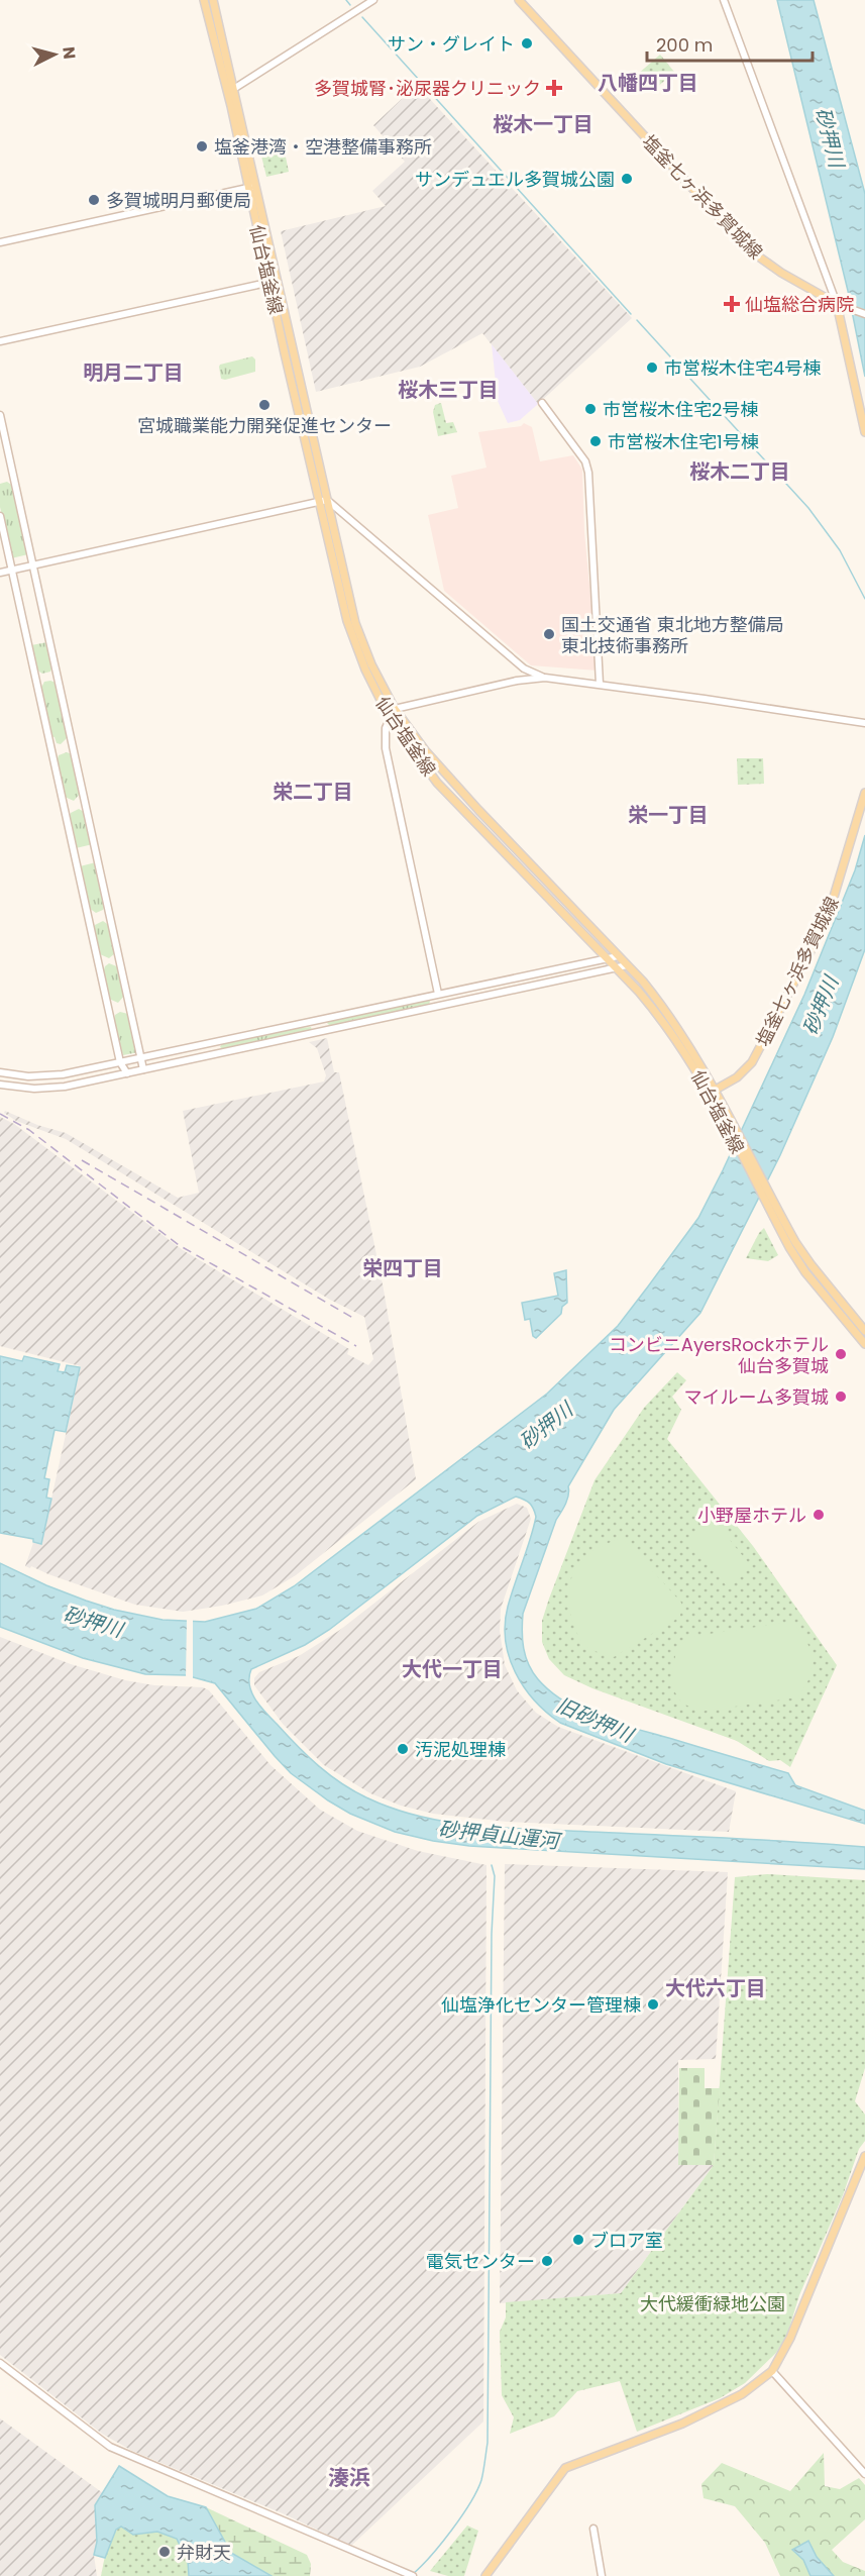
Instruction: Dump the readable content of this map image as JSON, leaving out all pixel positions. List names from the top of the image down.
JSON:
{
  "streets": {
    "main road": ["塩釜七ヶ浜多賀城線", "仙台塩釜線"]
  },
  "crossings": [
    ["塩釜七ヶ浜多賀城線", "仙台塩釜線"]
  ],
  "districts": [
    "八幡四丁目",
    "桜木一丁目",
    "明月二丁目",
    "桜木三丁目",
    "桜木二丁目",
    "栄二丁目",
    "栄一丁目",
    "栄四丁目",
    "大代一丁目",
    "大代六丁目",
    "湊浜"
  ],
  "water": ["砂押川", "旧砂押川", "砂押貞山運河"],
  "parks": ["大代緩衝緑地公園"],
  "places": {
    "other": [
      "サン・グレイト",
      "塩釜港湾・空港整備事務所",
      "サンデュエル多賀城公園",
      "多賀城明月郵便局",
      "市営桜木住宅4号棟",
      "宮城職業能力開発促進センター",
      "市営桜木住宅2号棟",
      "市営桜木住宅1号棟",
      "国土交通省 東北地方整備局 東北技術事務所",
      "コンビニAyersRockホテル 仙台多賀城",
      "マイルーム多賀城",
      "小野屋ホテル",
      "汚泥処理棟",
      "仙塩浄化センター管理棟",
      "ブロア室",
      "電気センター",
      "弁財天"
    ],
    "health": ["多賀城腎･泌尿器クリニック", "仙塩総合病院"]
  },
  "scale_bar": "200 m",
  "north": "right"
}
